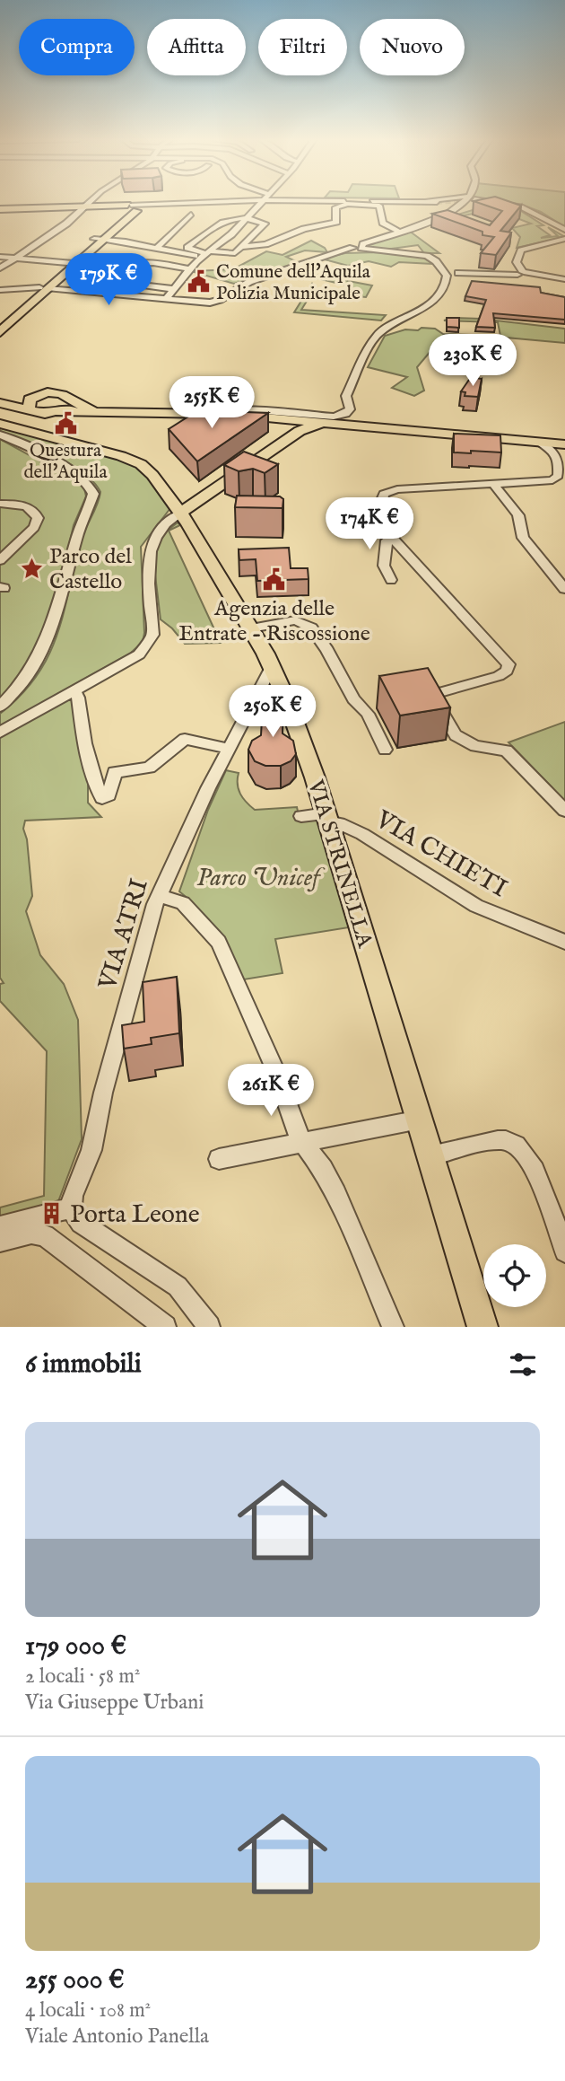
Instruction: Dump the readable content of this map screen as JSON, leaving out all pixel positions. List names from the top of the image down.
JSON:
{
  "streets": {
    "main road": ["VIA STRINELLA"],
    "street": ["VIA CHIETI", "VIA ATRI"]
  },
  "crossings": [
    ["VIA CHIETI", "VIA STRINELLA"],
    ["VIA STRINELLA", "VIA ATRI"]
  ],
  "parks": ["Parco Unicef"],
  "places": {
    "public building": ["Comune dell'Aquila Polizia Municipale", "Questura dell'Aquila", "Agenzia delle Entrate - Riscossione"],
    "place": ["Parco del Castello"],
    "building": ["Porta Leone"]
  },
  "page": {
    "chip": [
      "Compra",
      "Affitta",
      "Filtri",
      "Nuovo"
    ],
    "price": [
      "179K €",
      "230K €",
      "255K €",
      "174K €",
      "250K €",
      "261K €"
    ],
    "heading": "6 immobili",
    "list": [
      {
        "name": "179 000 €",
        "note": "2 locali · 58 m² · Via Giuseppe Urbani"
      },
      {
        "name": "255 000 €",
        "note": "4 locali · 108 m² · Viale Antonio Panella"
      }
    ]
  }
}
